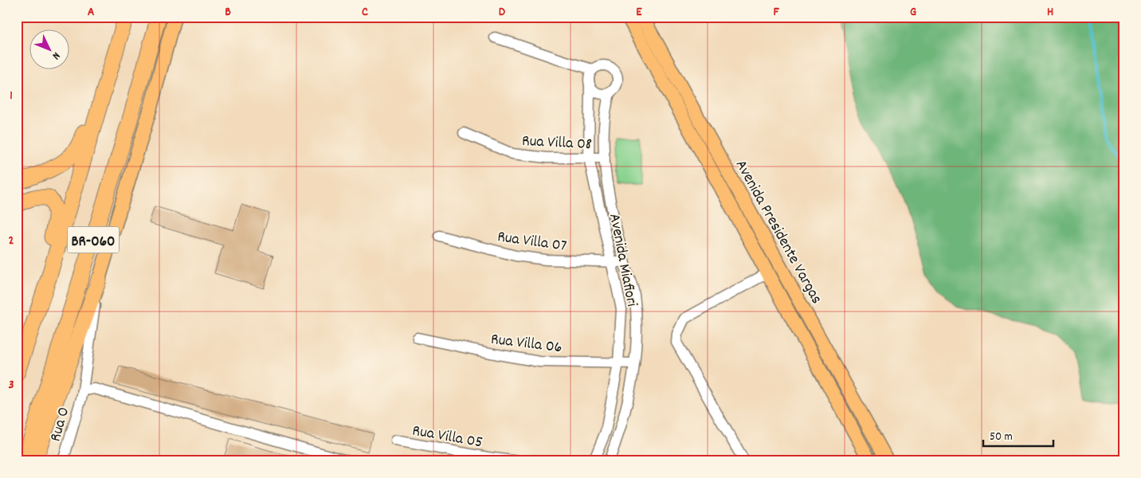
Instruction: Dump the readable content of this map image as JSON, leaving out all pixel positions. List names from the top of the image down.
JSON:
{
  "streets": {
    "highway": ["BR-060"],
    "main road": ["Avenida Presidente Vargas"],
    "street": [
      "Rua Villa 08",
      "Rua Villa 07",
      "Avenida Miafiori",
      "Rua Villa 06",
      "Rua O",
      "Rua Villa 05"
    ]
  },
  "crossings": [
    ["Rua Villa 08", "Avenida Miafiori"],
    ["Rua Villa 07", "Avenida Miafiori"],
    ["Avenida Miafiori", "Rua Villa 06"]
  ],
  "scale_bar": "50 m",
  "north": "bottom right",
  "grid": {
    "columns": [
      "A",
      "B",
      "C",
      "D",
      "E",
      "F",
      "G",
      "H"
    ],
    "rows": ["1", "2", "3"]
  }
}
